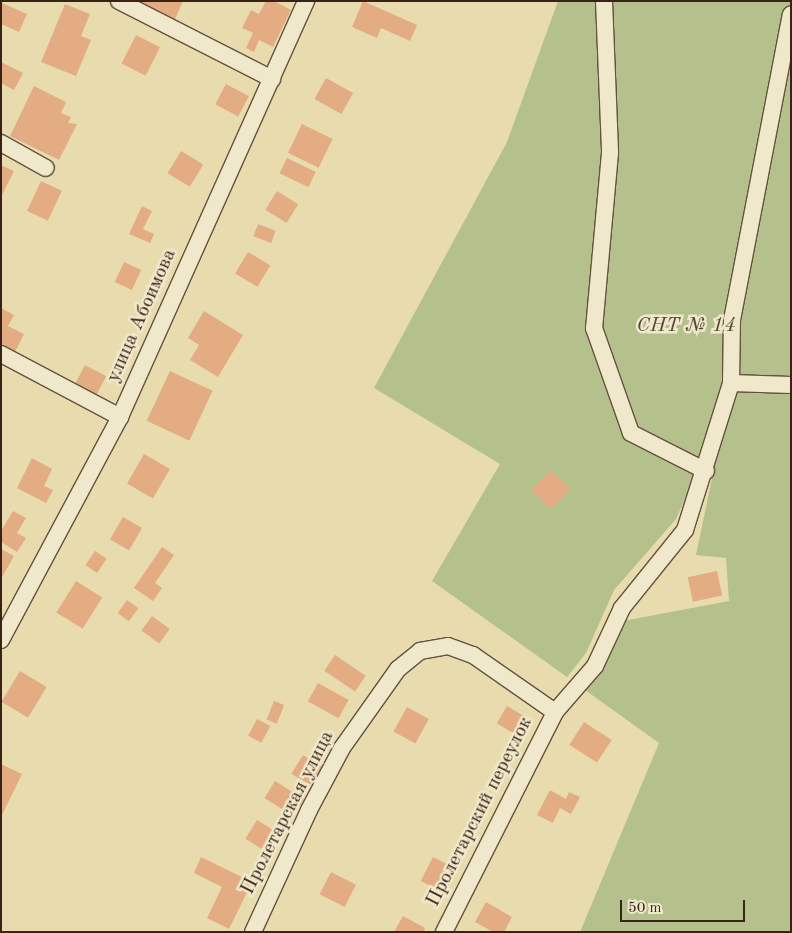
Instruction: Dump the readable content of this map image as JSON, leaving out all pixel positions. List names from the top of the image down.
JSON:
{
  "streets": {
    "street": ["улица Абоимова", "Пролетарский переулок", "Пролетарская улица"]
  },
  "crossings": [
    ["Пролетарский переулок", "Пролетарская улица"]
  ],
  "parks": ["СНТ № 14"],
  "scale_bar": "50 m"
}
